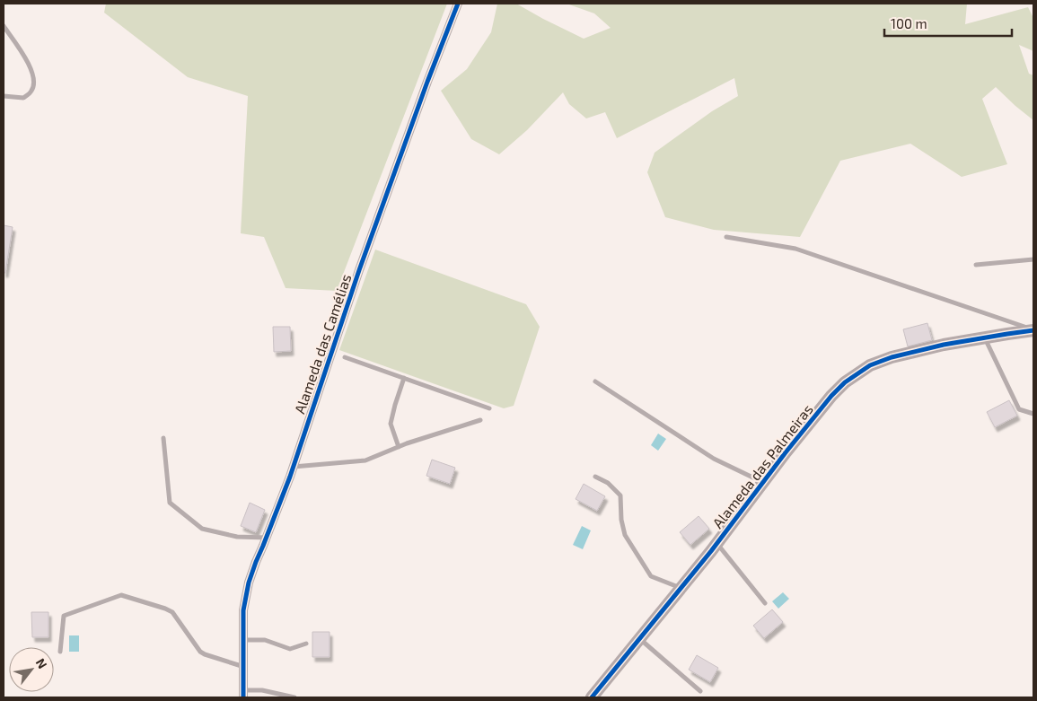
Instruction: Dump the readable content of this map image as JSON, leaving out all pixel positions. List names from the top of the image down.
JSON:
{
  "streets": {
    "street": ["Alameda das Camélias", "Alameda das Palmeiras"]
  },
  "scale_bar": "100 m",
  "north": "top right"
}
